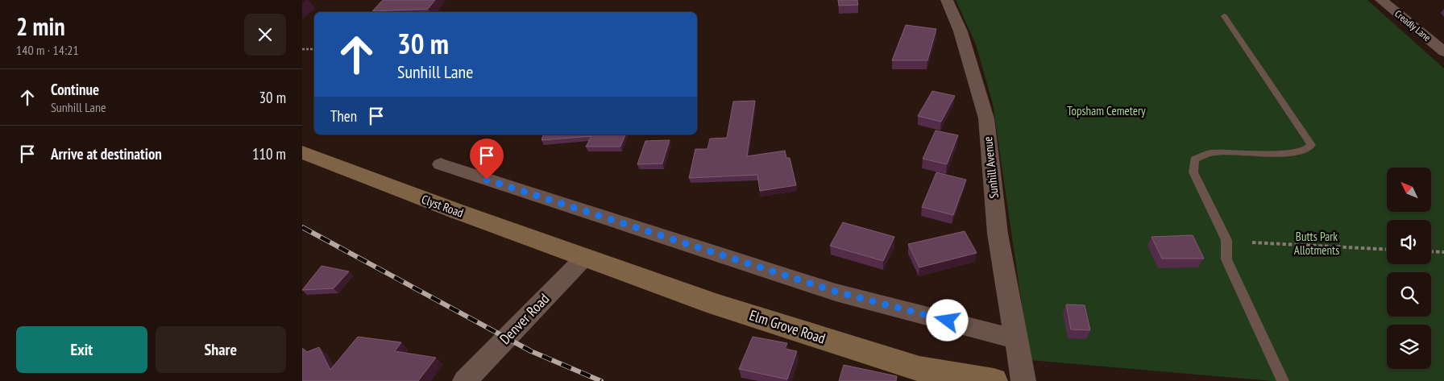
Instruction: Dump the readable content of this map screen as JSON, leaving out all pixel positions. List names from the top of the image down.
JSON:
{
  "streets": {
    "street": [
      "Creadly Lane",
      "Sunhill Avenue",
      "Clyst Road",
      "Denver Road",
      "Elm Grove Road"
    ]
  },
  "crossings": [
    ["Clyst Road", "Denver Road"],
    ["Clyst Road", "Elm Grove Road"],
    ["Denver Road", "Elm Grove Road"]
  ],
  "parks": ["Topsham Cemetery", "Butts Park Allotments"],
  "north": "top left",
  "page": {
    "heading": ["2 min", "140 m · 14:21"],
    "turn": ["30 m", "Sunhill Lane"],
    "list": [
      {
        "name": "Continue",
        "note": "Sunhill Lane",
        "value": "30 m"
      },
      {
        "name": "Arrive at destination",
        "value": "110 m"
      }
    ],
    "then": "Then",
    "buttons": ["Exit", "Share"]
  }
}
